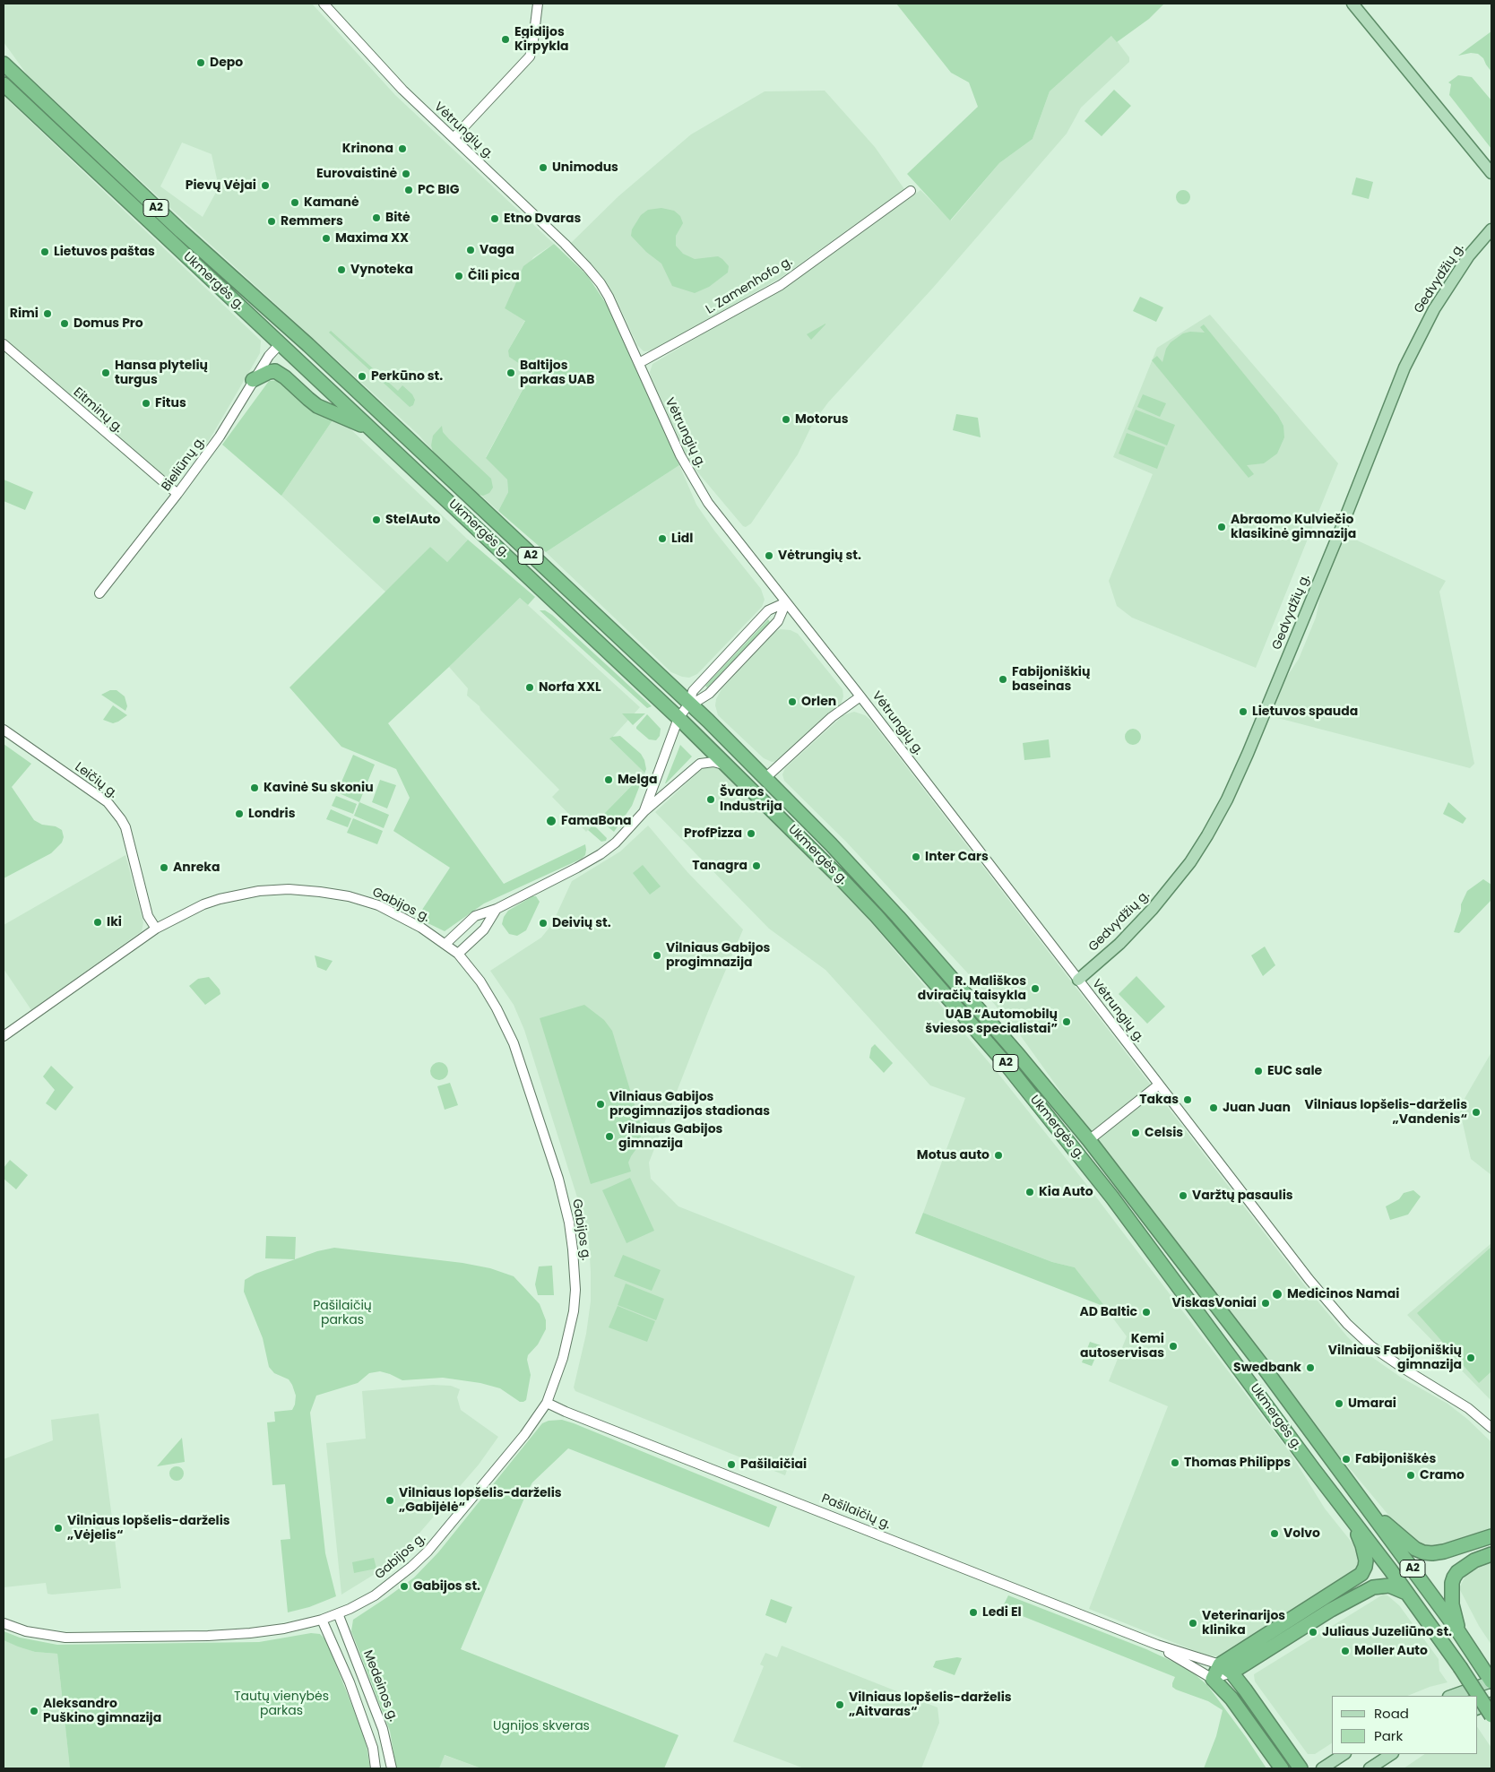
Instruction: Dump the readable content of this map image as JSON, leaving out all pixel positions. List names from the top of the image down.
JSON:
{
  "streets": {
    "highway": ["A2", "Ukmergės g."],
    "main road": ["Gedvydžių g."],
    "street": [
      "Vėtrungių g.",
      "L. Zamenhofo g.",
      "Eitminų g.",
      "Bieliūnų g.",
      "Leičių g.",
      "Gabijos g.",
      "Pašilaičių g.",
      "Medeinos g."
    ]
  },
  "crossings": [
    ["Vėtrungių g.", "Gedvydžių g."],
    ["Vėtrungių g.", "L. Zamenhofo g."],
    ["Ukmergės g.", "Bieliūnų g."],
    ["Eitminų g.", "Bieliūnų g."],
    ["Leičių g.", "Gabijos g."],
    ["Gabijos g.", "Pašilaičių g."],
    ["Gabijos g.", "Medeinos g."]
  ],
  "parks": ["Pašilaičių parkas", "Tautų vienybės parkas", "Ugnijos skveras"],
  "places": [
    "Egidijos Kirpykla",
    "Depo",
    "Krinona",
    "Unimodus",
    "Eurovaistinė",
    "Pievų Vėjai",
    "PC BIG",
    "Kamanė",
    "Bitė",
    "Etno Dvaras",
    "Remmers",
    "Maxima XX",
    "Vaga",
    "Lietuvos paštas",
    "Vynoteka",
    "Čili pica",
    "Rimi",
    "Domus Pro",
    "Hansa plytelių turgus",
    "Baltijos parkas UAB",
    "Perkūno st.",
    "Fitus",
    "Motorus",
    "StelAuto",
    "Abraomo Kulviečio klasikinė gimnazija",
    "Lidl",
    "Vėtrungių st.",
    "Fabijoniškių baseinas",
    "Norfa XXL",
    "Orlen",
    "Lietuvos spauda",
    "Melga",
    "Kavinė Su skoniu",
    "Švaros Industrija",
    "Londris",
    "FamaBona",
    "ProfPizza",
    "Inter Cars",
    "Tanagra",
    "Anreka",
    "Iki",
    "Deivių st.",
    "Vilniaus Gabijos progimnazija",
    "R. Mališkos dviračių taisykla",
    "UAB “Automobilų šviesos specialistai”",
    "EUC sale",
    "Takas",
    "Vilniaus Gabijos progimnazijos stadionas",
    "Juan Juan",
    "Vilniaus lopšelis-darželis „Vandenis“",
    "Celsis",
    "Vilniaus Gabijos gimnazija",
    "Motus auto",
    "Kia Auto",
    "Varžtų pasaulis",
    "Medicinos Namai",
    "ViskasVoniai",
    "AD Baltic",
    "Kemi autoservisas",
    "Vilniaus Fabijoniškių gimnazija",
    "Swedbank",
    "Umarai",
    "Fabijoniškės",
    "Thomas Philipps",
    "Pašilaičiai",
    "Cramo",
    "Vilniaus lopšelis-darželis „Gabijėlė“",
    "Vilniaus lopšelis-darželis „Vėjelis“",
    "Volvo",
    "Gabijos st.",
    "Ledi El",
    "Veterinarijos klinika",
    "Juliaus Juzeliūno st.",
    "Moller Auto",
    "Vilniaus lopšelis-darželis „Aitvaras“",
    "Aleksandro Puškino gimnazija"
  ],
  "legend": ["Road", "Park"]
}
